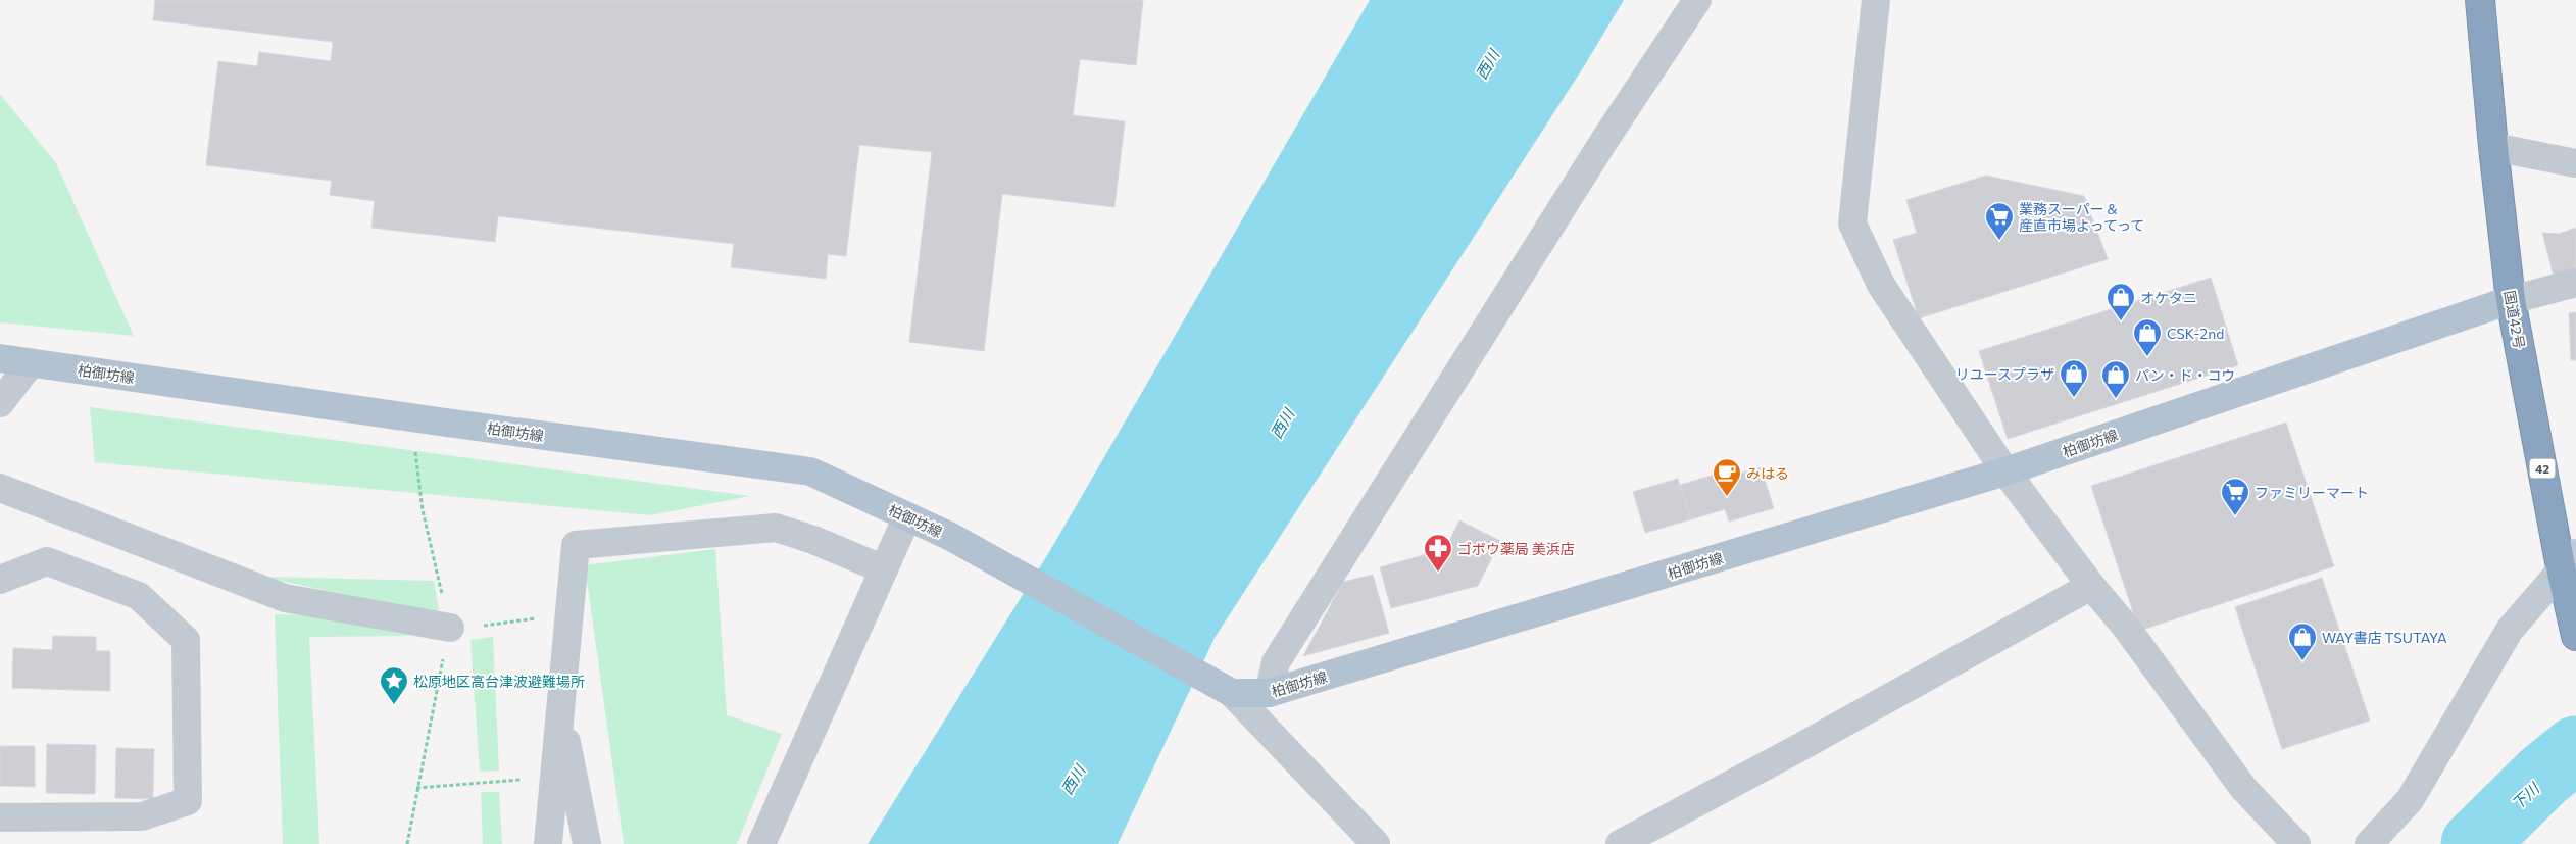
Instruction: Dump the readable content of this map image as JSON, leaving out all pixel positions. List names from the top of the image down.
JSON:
{
  "streets": {
    "highway": ["国道42号", "42"],
    "main road": ["柏御坊線"]
  },
  "crossings": [
    ["国道42号", "柏御坊線"]
  ],
  "water": ["西川", "下川"],
  "places": {
    "supermarket": ["業務スーパー & 産直市場よってって", "ファミリーマート"],
    "shop": [
      "オケタニ",
      "CSK-2nd",
      "リユースプラザ",
      "パン・ド・コウ",
      "WAY書店 TSUTAYA"
    ],
    "cafe": ["みはる"],
    "pharmacy": ["ゴボウ薬局 美浜店"],
    "place": ["松原地区高台津波避難場所"]
  }
}
